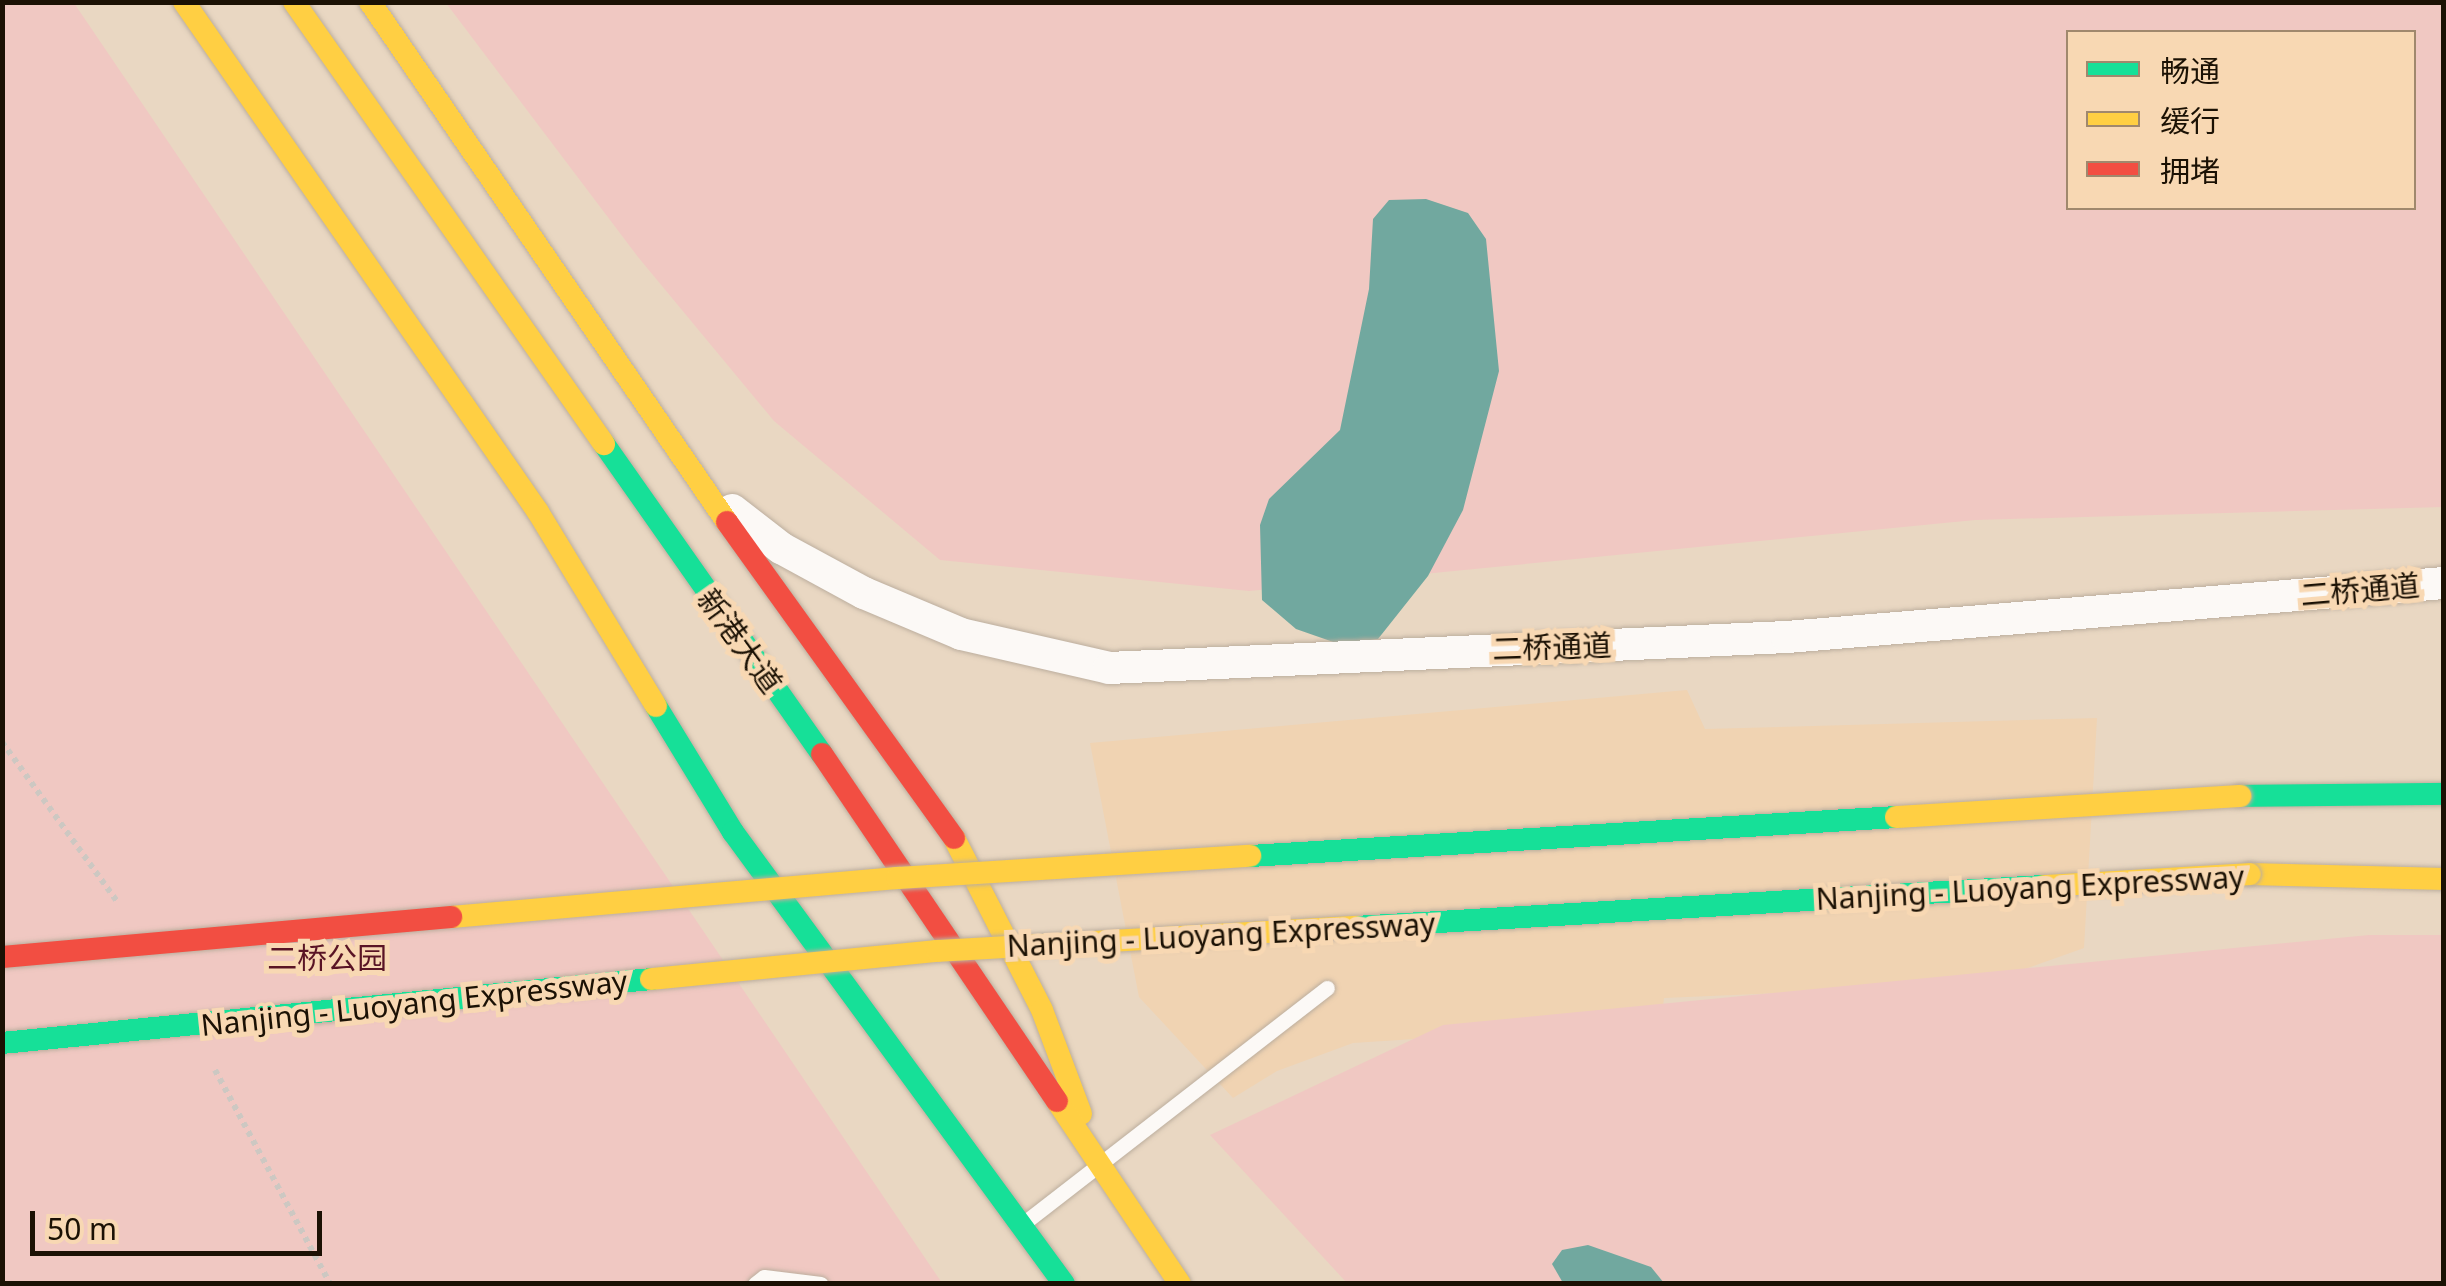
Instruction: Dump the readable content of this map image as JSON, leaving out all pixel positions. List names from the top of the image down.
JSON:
{
  "streets": {
    "main road": ["新港大道", "Nanjing - Luoyang Expressway"],
    "street": ["二桥通道"]
  },
  "parks": ["二桥公园"],
  "legend": ["畅通", "缓行", "拥堵"],
  "scale_bar": "50 m"
}
